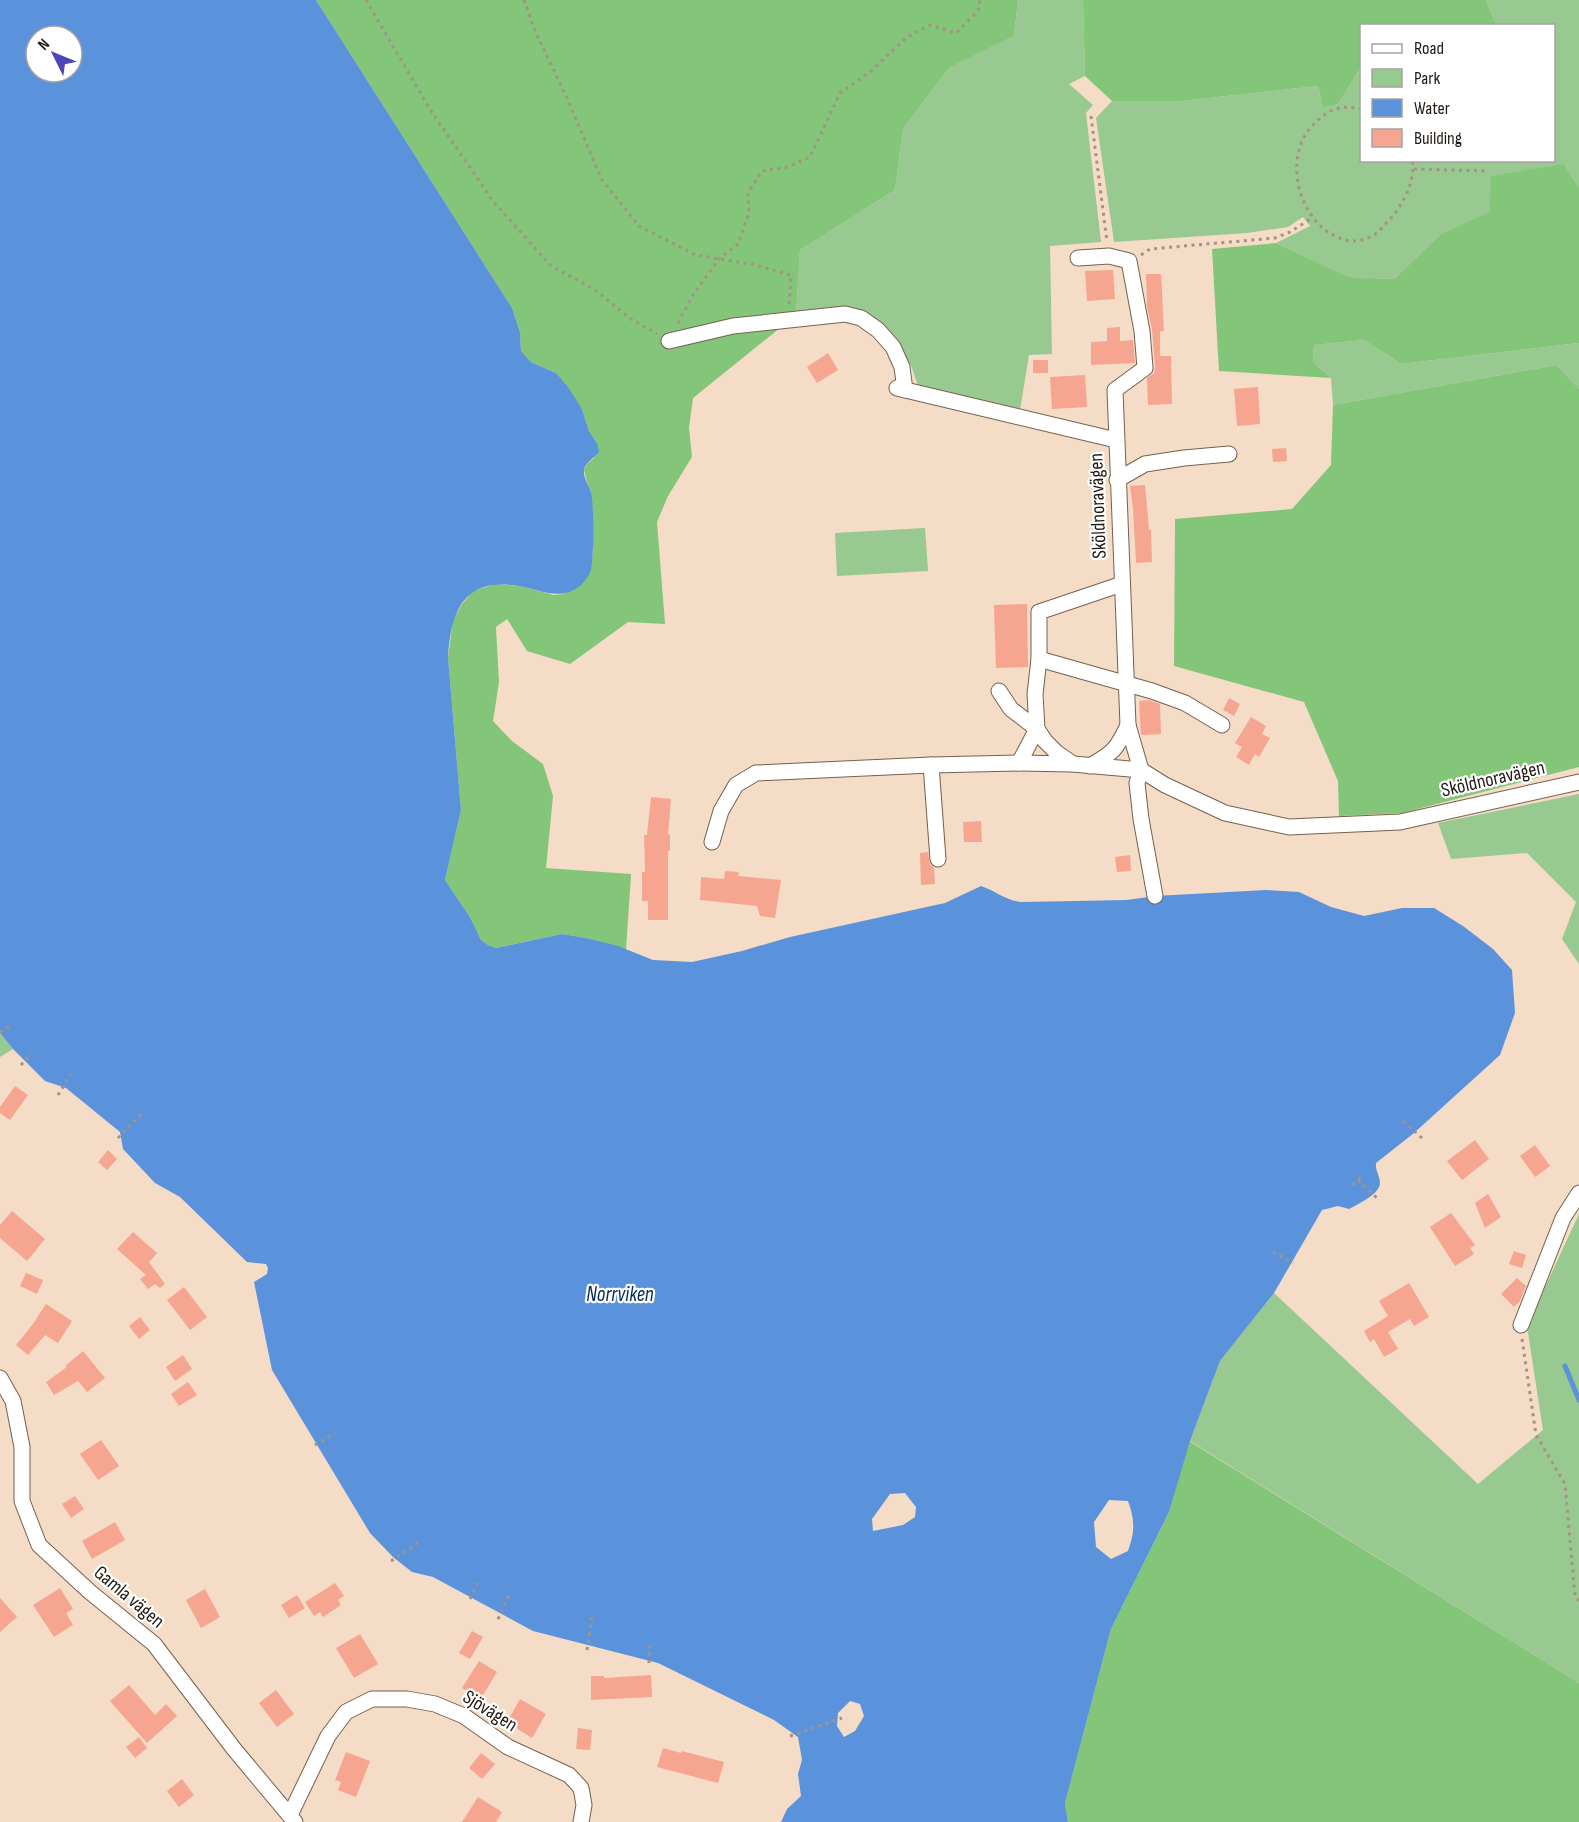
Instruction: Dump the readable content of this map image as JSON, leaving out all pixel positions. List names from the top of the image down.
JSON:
{
  "streets": {
    "street": ["Sköldnoravägen", "Gamla vägen", "Sjövägen"]
  },
  "crossings": [
    ["Gamla vägen", "Sjövägen"]
  ],
  "water": ["Norrviken"],
  "legend": [
    "Road",
    "Park",
    "Water",
    "Building"
  ],
  "north": "top left"
}
